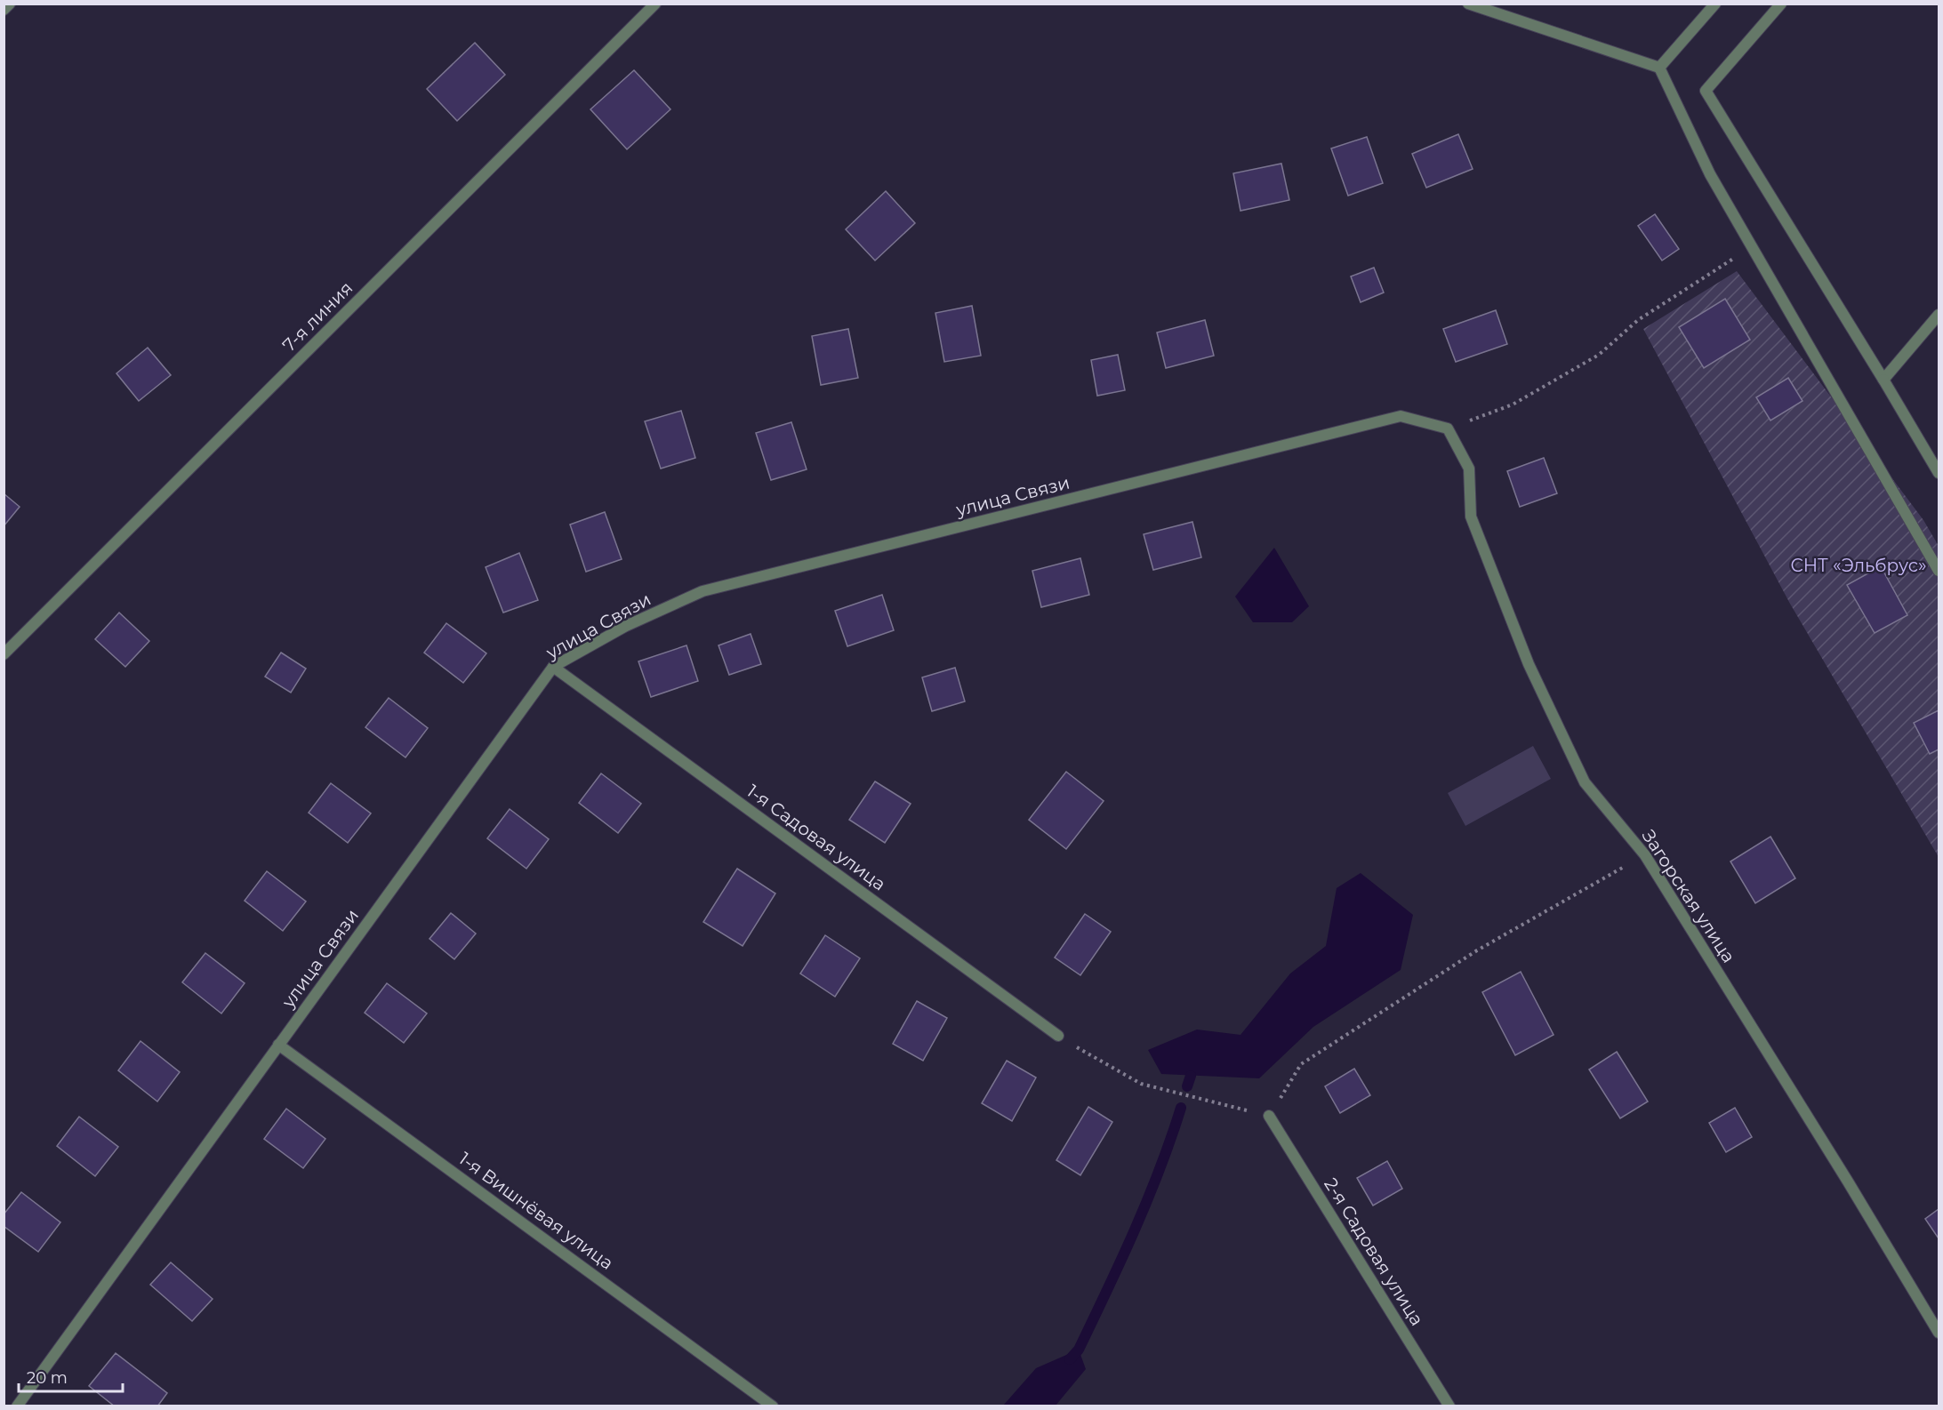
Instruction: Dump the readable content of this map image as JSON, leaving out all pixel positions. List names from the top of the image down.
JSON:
{
  "streets": {
    "street": [
      "7-я линия",
      "улица Связи",
      "1-я Садовая улица",
      "Загорская улица",
      "1-я Вишнёвая улица",
      "2-я Садовая улица"
    ]
  },
  "crossings": [
    ["улица Связи", "1-я Садовая улица"],
    ["улица Связи", "Загорская улица"],
    ["улица Связи", "1-я Вишнёвая улица"]
  ],
  "parks": ["СНТ «Эльбрус»"],
  "scale_bar": "20 m"
}
